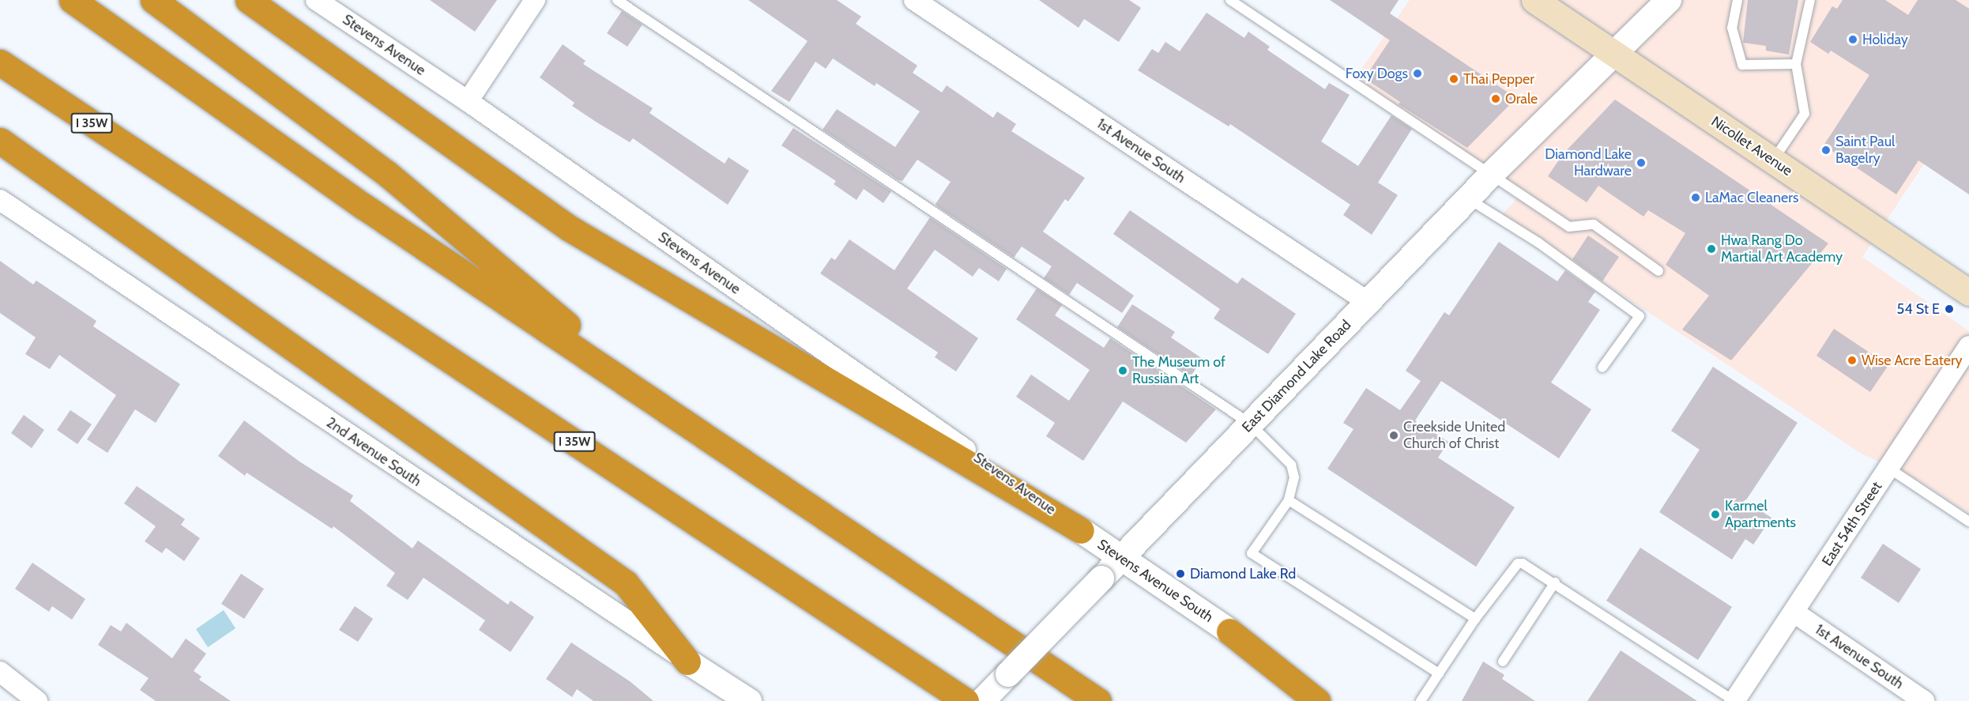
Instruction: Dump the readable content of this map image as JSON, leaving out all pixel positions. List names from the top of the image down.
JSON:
{
  "streets": {
    "highway": ["I 35W"],
    "main road": ["Nicollet Avenue"],
    "street": [
      "Stevens Avenue",
      "1st Avenue South",
      "East Diamond Lake Road",
      "2nd Avenue South",
      "East 54th Street",
      "Stevens Avenue South"
    ]
  },
  "crossings": [
    ["Stevens Avenue", "Stevens Avenue South"],
    ["Nicollet Avenue", "East Diamond Lake Road"],
    ["1st Avenue South", "East Diamond Lake Road"],
    ["1st Avenue South", "East 54th Street"],
    ["East Diamond Lake Road", "Stevens Avenue South"]
  ],
  "places": [
    "Holiday",
    "Foxy Dogs",
    "Thai Pepper",
    "Orale",
    "Saint Paul Bagelry",
    "Diamond Lake Hardware",
    "LaMac Cleaners",
    "Hwa Rang Do Martial Art Academy",
    "54 St E",
    "Wise Acre Eatery",
    "The Museum of Russian Art",
    "Creekside United Church of Christ",
    "Karmel Apartments",
    "Diamond Lake Rd"
  ]
}
